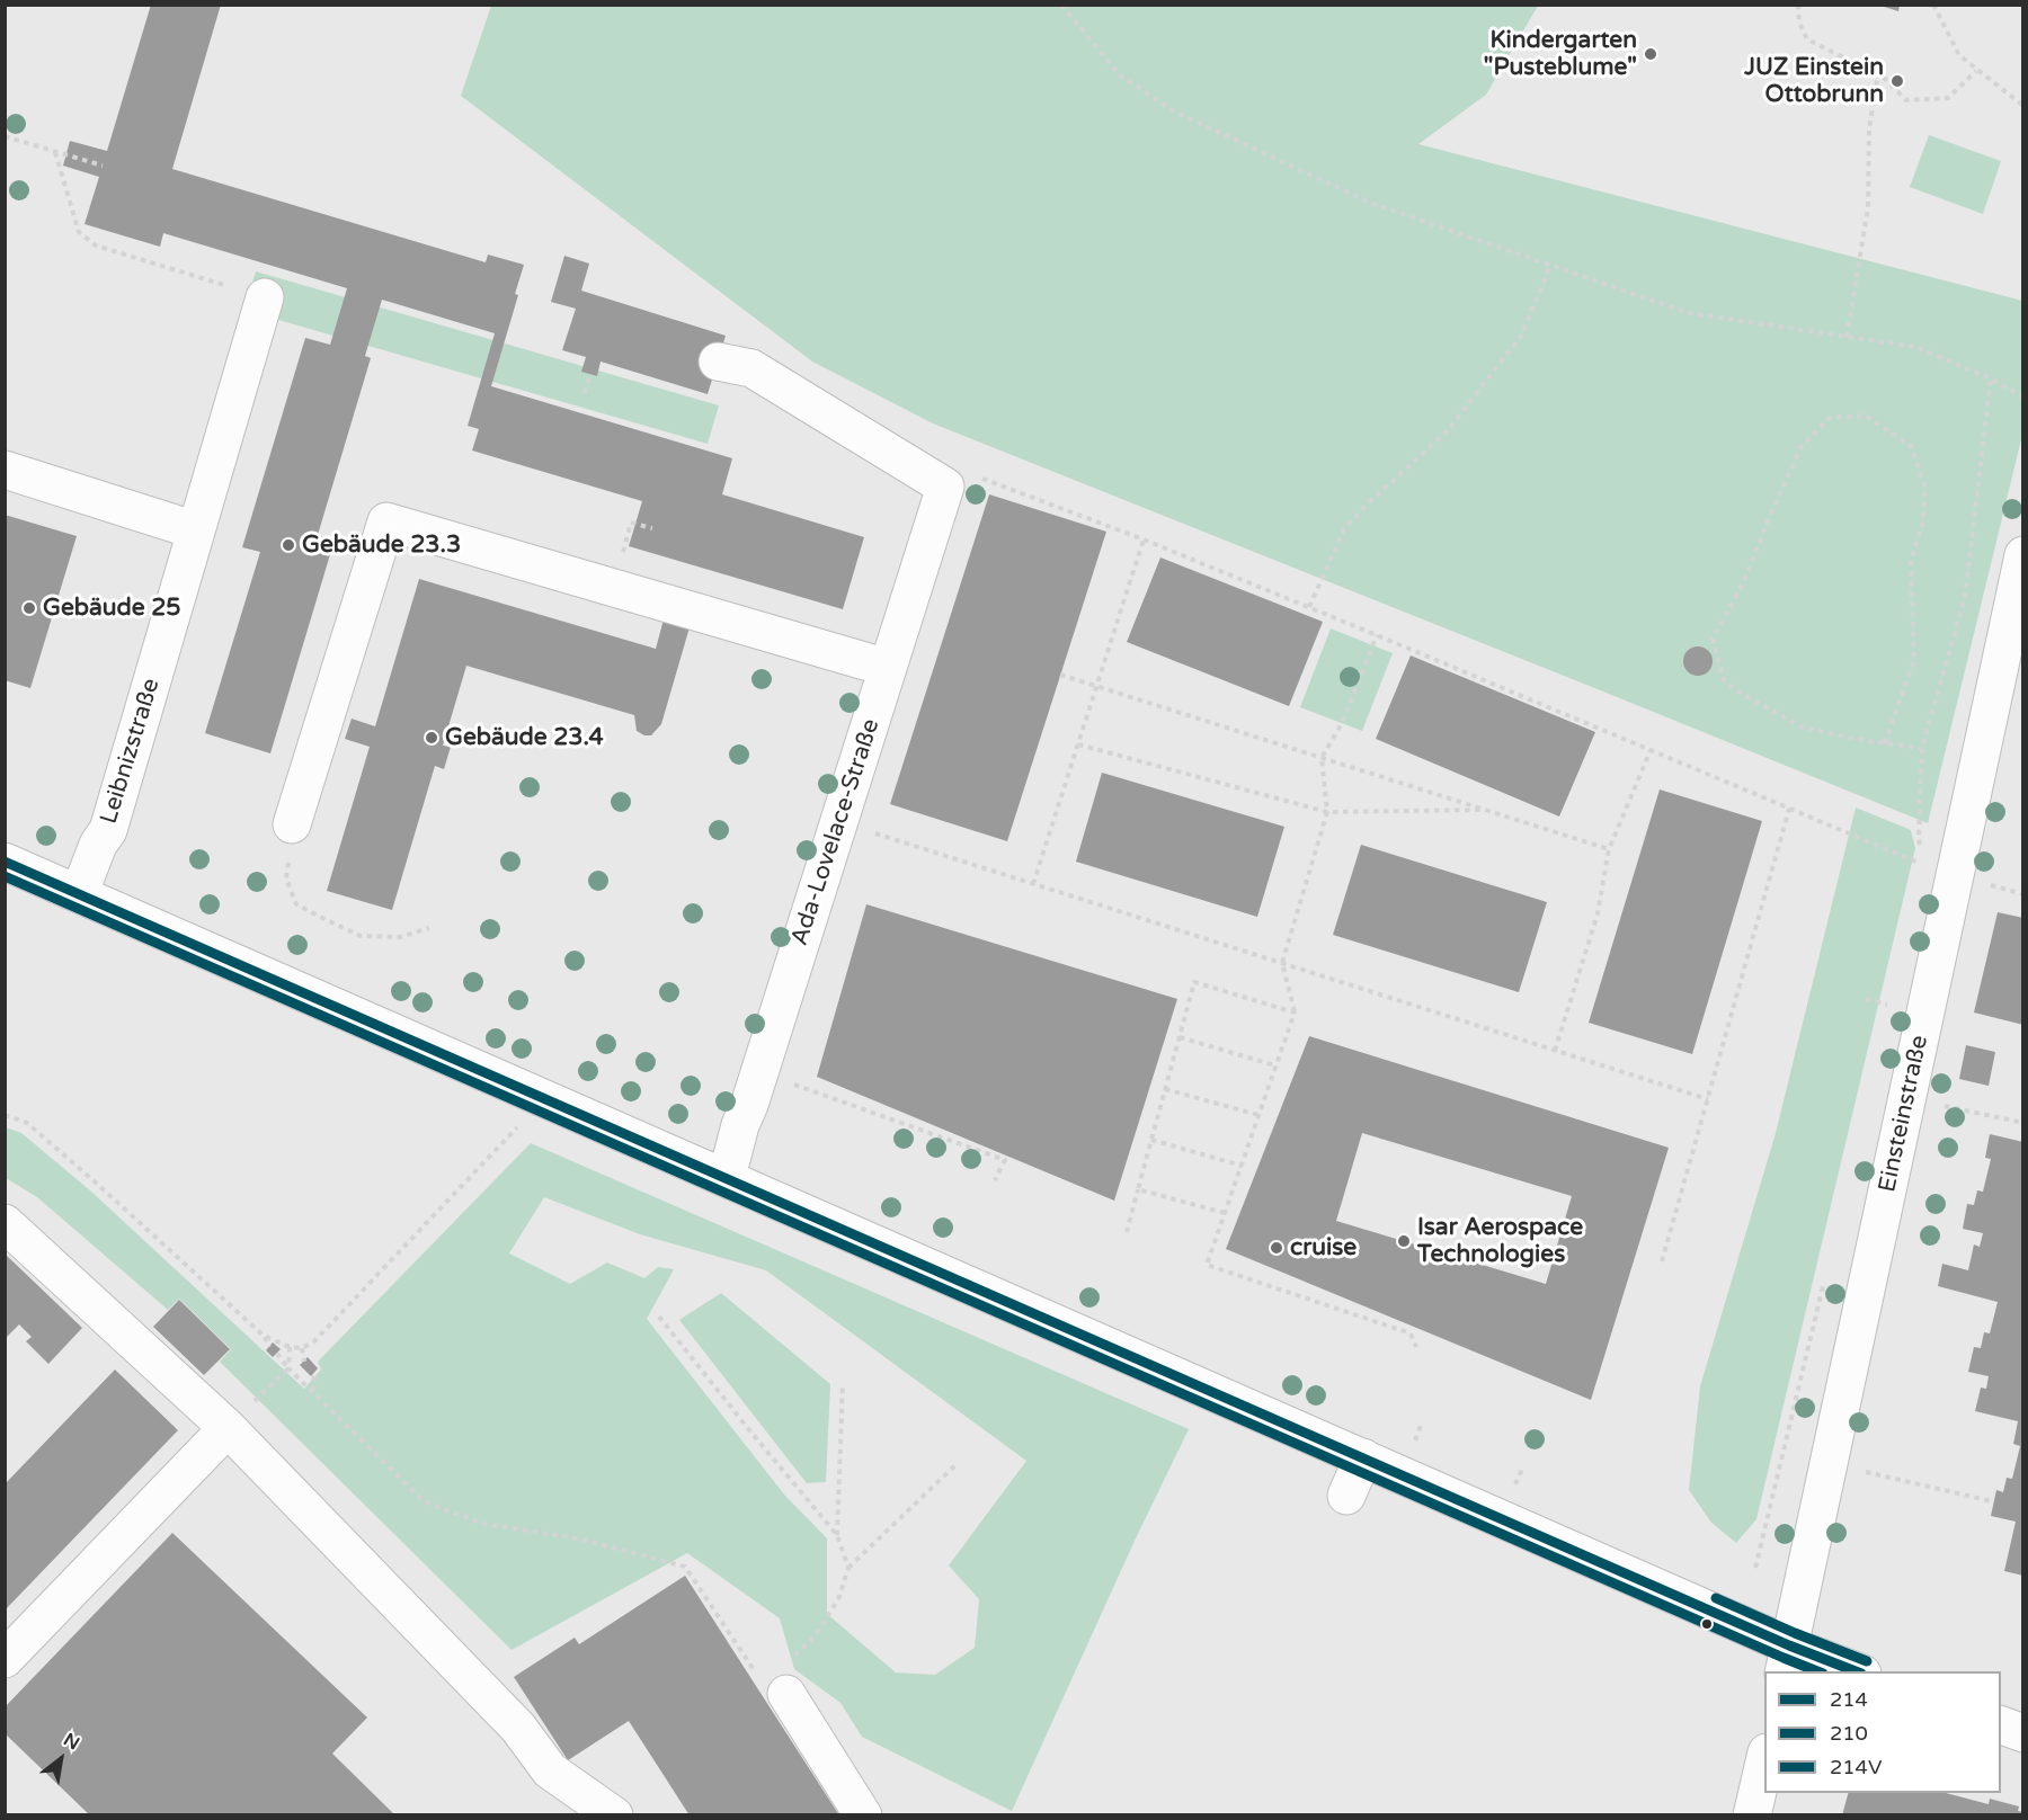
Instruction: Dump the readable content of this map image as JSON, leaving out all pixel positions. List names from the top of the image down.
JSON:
{
  "streets": {
    "street": ["Leibnizstraße", "Ada-Lovelace-Straße", "Einsteinstraße"]
  },
  "places": [
    "Kindergarten \"Pusteblume\"",
    "JUZ Einstein Ottobrunn",
    "Gebäude 23.3",
    "Gebäude 25",
    "Gebäude 23.4",
    "Isar Aerospace Technologies",
    "cruise"
  ],
  "lines": ["transit line 214", "transit line 210", "transit line 214V"],
  "legend": ["214", "210", "214V"],
  "north": "top right"
}
